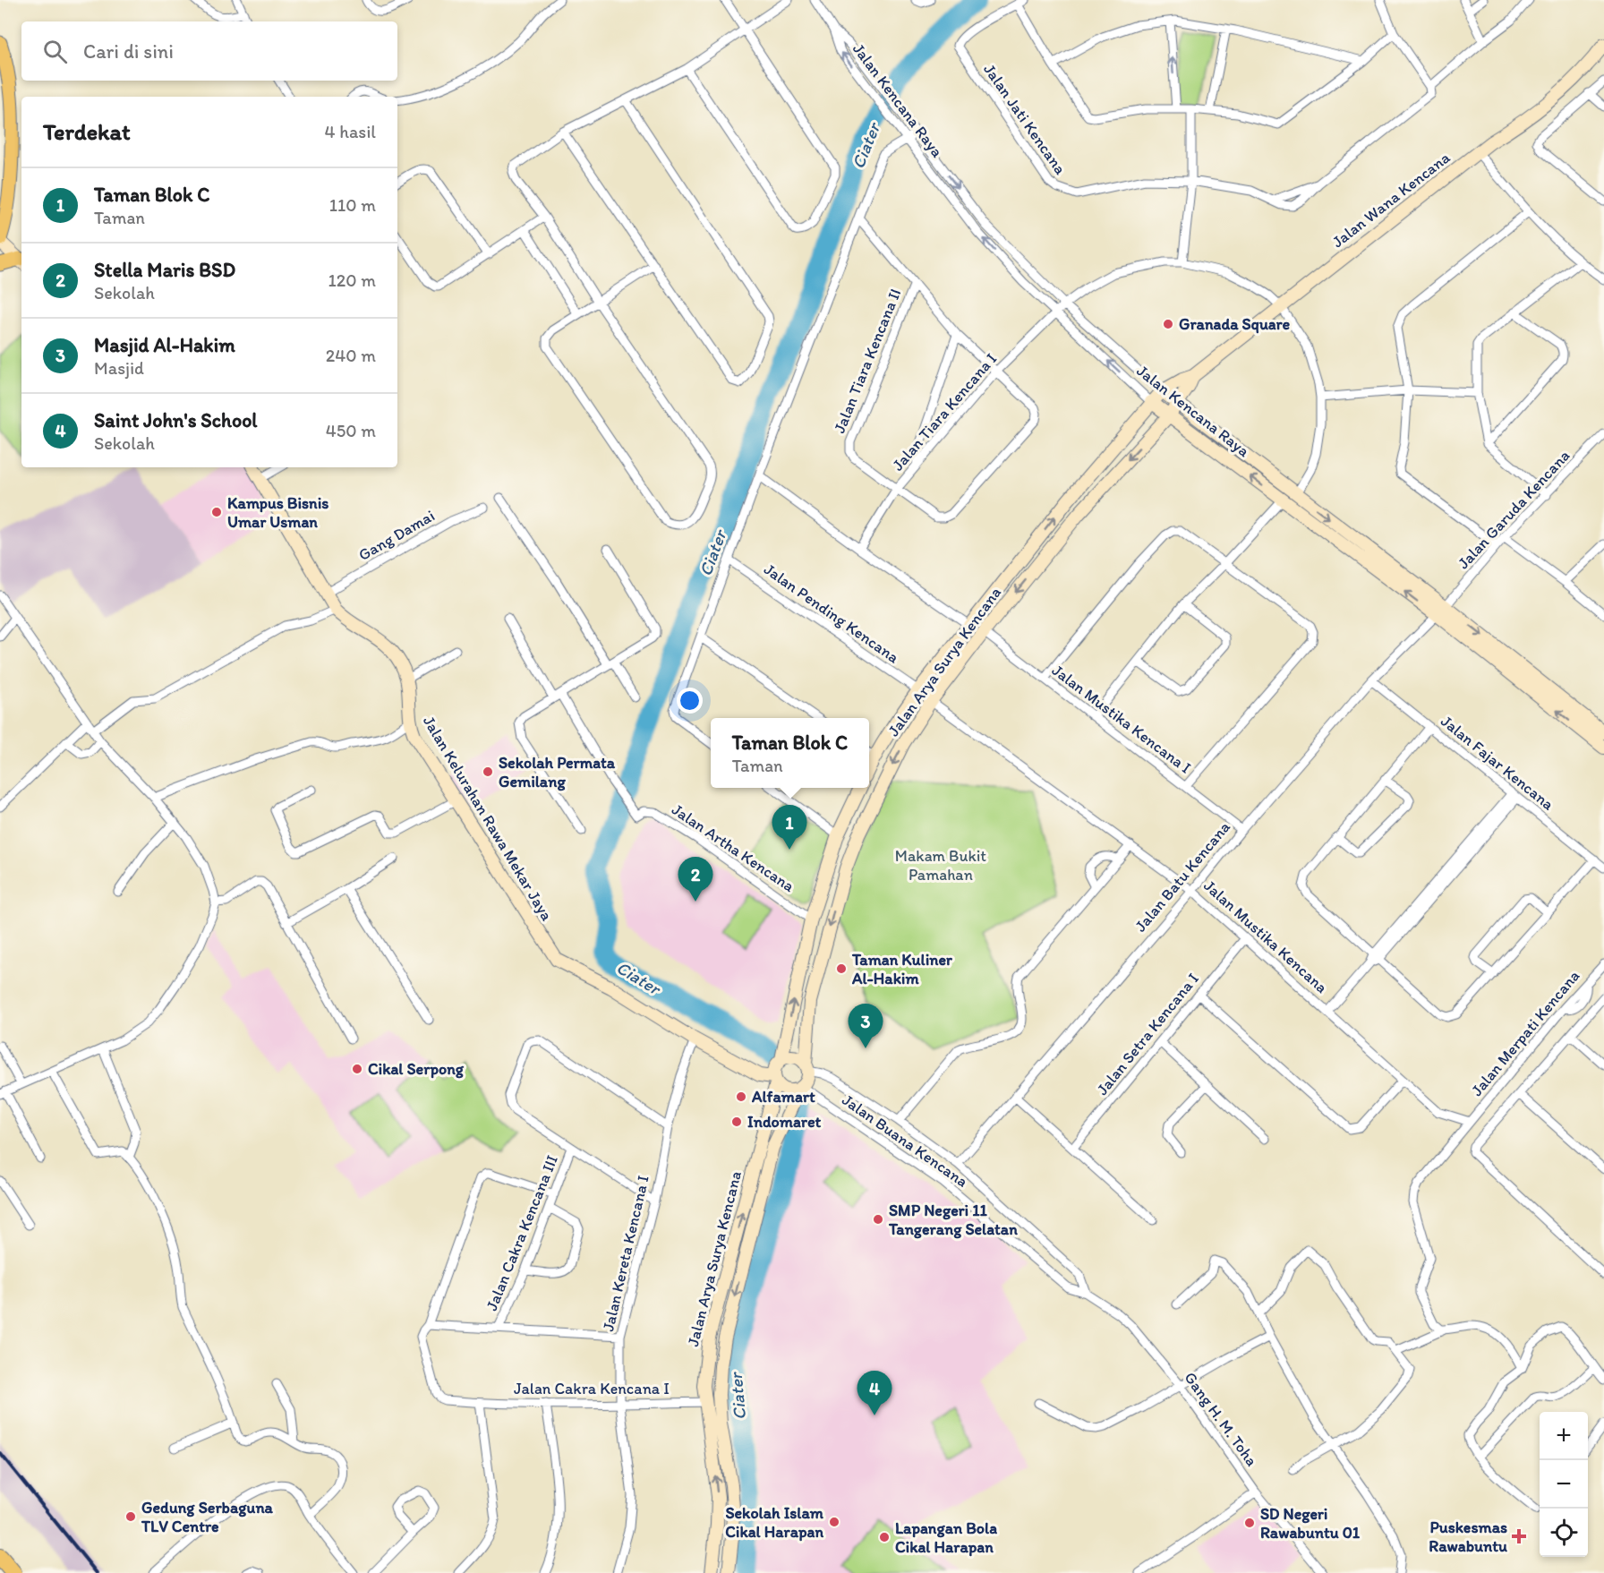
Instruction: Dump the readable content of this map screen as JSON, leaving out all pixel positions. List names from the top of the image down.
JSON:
{
  "streets": {
    "street": [
      "Jalan Kencana Raya",
      "Jalan Jati Kencana",
      "Jalan Wana Kencana",
      "Jalan Tiara Kencana II",
      "Jalan Tiara Kencana I",
      "Jalan Garuda Kencana",
      "Gang Damai",
      "Jalan Pending Kencana",
      "Jalan Arya Surya Kencana",
      "Jalan Mustika Kencana I",
      "Jalan Fajar Kencana",
      "Jalan Kelurahan Rawa Mekar Jaya",
      "Jalan Artha Kencana",
      "Jalan Batu Kencana",
      "Jalan Mustika Kencana",
      "Jalan Merpati Kencana",
      "Jalan Setra Kencana I",
      "Jalan Buana Kencana",
      "Jalan Cakra Kencana III",
      "Jalan Kereta Kencana I",
      "Jalan Cakra Kencana I",
      "Gang H. M. Toha"
    ]
  },
  "crossings": [
    ["Jalan Kencana Raya", "Jalan Wana Kencana"],
    ["Jalan Kencana Raya", "Jalan Tiara Kencana I"],
    ["Jalan Kencana Raya", "Jalan Garuda Kencana"],
    ["Jalan Kencana Raya", "Jalan Arya Surya Kencana"],
    ["Jalan Kencana Raya", "Jalan Batu Kencana"],
    ["Jalan Wana Kencana", "Jalan Tiara Kencana I"],
    ["Jalan Wana Kencana", "Jalan Arya Surya Kencana"],
    ["Jalan Tiara Kencana II", "Jalan Tiara Kencana I"],
    ["Jalan Garuda Kencana", "Jalan Batu Kencana"],
    ["Gang Damai", "Jalan Kelurahan Rawa Mekar Jaya"],
    ["Jalan Pending Kencana", "Jalan Arya Surya Kencana"],
    ["Jalan Pending Kencana", "Jalan Mustika Kencana"],
    ["Jalan Arya Surya Kencana", "Jalan Mustika Kencana I"],
    ["Jalan Arya Surya Kencana", "Jalan Kelurahan Rawa Mekar Jaya"],
    ["Jalan Arya Surya Kencana", "Jalan Mustika Kencana"],
    ["Jalan Arya Surya Kencana", "Jalan Buana Kencana"],
    ["Jalan Arya Surya Kencana", "Jalan Cakra Kencana I"],
    ["Jalan Mustika Kencana I", "Jalan Batu Kencana"],
    ["Jalan Fajar Kencana", "Jalan Batu Kencana"],
    ["Jalan Kelurahan Rawa Mekar Jaya", "Jalan Buana Kencana"],
    ["Jalan Kelurahan Rawa Mekar Jaya", "Jalan Kereta Kencana I"],
    ["Jalan Batu Kencana", "Jalan Mustika Kencana"],
    ["Jalan Batu Kencana", "Jalan Buana Kencana"],
    ["Jalan Mustika Kencana", "Jalan Merpati Kencana"],
    ["Jalan Mustika Kencana", "Jalan Setra Kencana I"],
    ["Jalan Buana Kencana", "Gang H. M. Toha"],
    ["Jalan Kereta Kencana I", "Jalan Cakra Kencana I"]
  ],
  "water": ["Ciater"],
  "parks": ["Makam Bukit Pamahan"],
  "places": {
    "other": [
      "Granada Square",
      "Kampus Bisnis Umar Usman",
      "Sekolah Permata Gemilang",
      "Taman Kuliner Al-Hakim",
      "Cikal Serpong",
      "Alfamart",
      "Indomaret",
      "SMP Negeri 11 Tangerang Selatan",
      "Gedung Serbaguna TLV Centre",
      "Sekolah Islam Cikal Harapan",
      "SD Negeri Rawabuntu 01",
      "Lapangan Bola Cikal Harapan"
    ],
    "health": ["Puskesmas Rawabuntu"]
  },
  "page": {
    "search": "Cari di sini",
    "heading": ["Terdekat", "4 hasil"],
    "list": [
      {
        "mark": "1",
        "name": "Taman Blok C",
        "note": "Taman",
        "value": "110 m"
      },
      {
        "mark": "2",
        "name": "Stella Maris BSD",
        "note": "Sekolah",
        "value": "120 m"
      },
      {
        "mark": "3",
        "name": "Masjid Al-Hakim",
        "note": "Masjid",
        "value": "240 m"
      },
      {
        "mark": "4",
        "name": "Saint John's School",
        "note": "Sekolah",
        "value": "450 m"
      }
    ],
    "popup": ["Taman Blok C", "Taman"],
    "pins": [
      "1",
      "2",
      "3",
      "4"
    ],
    "map_buttons": ["+", "−"]
  }
}
